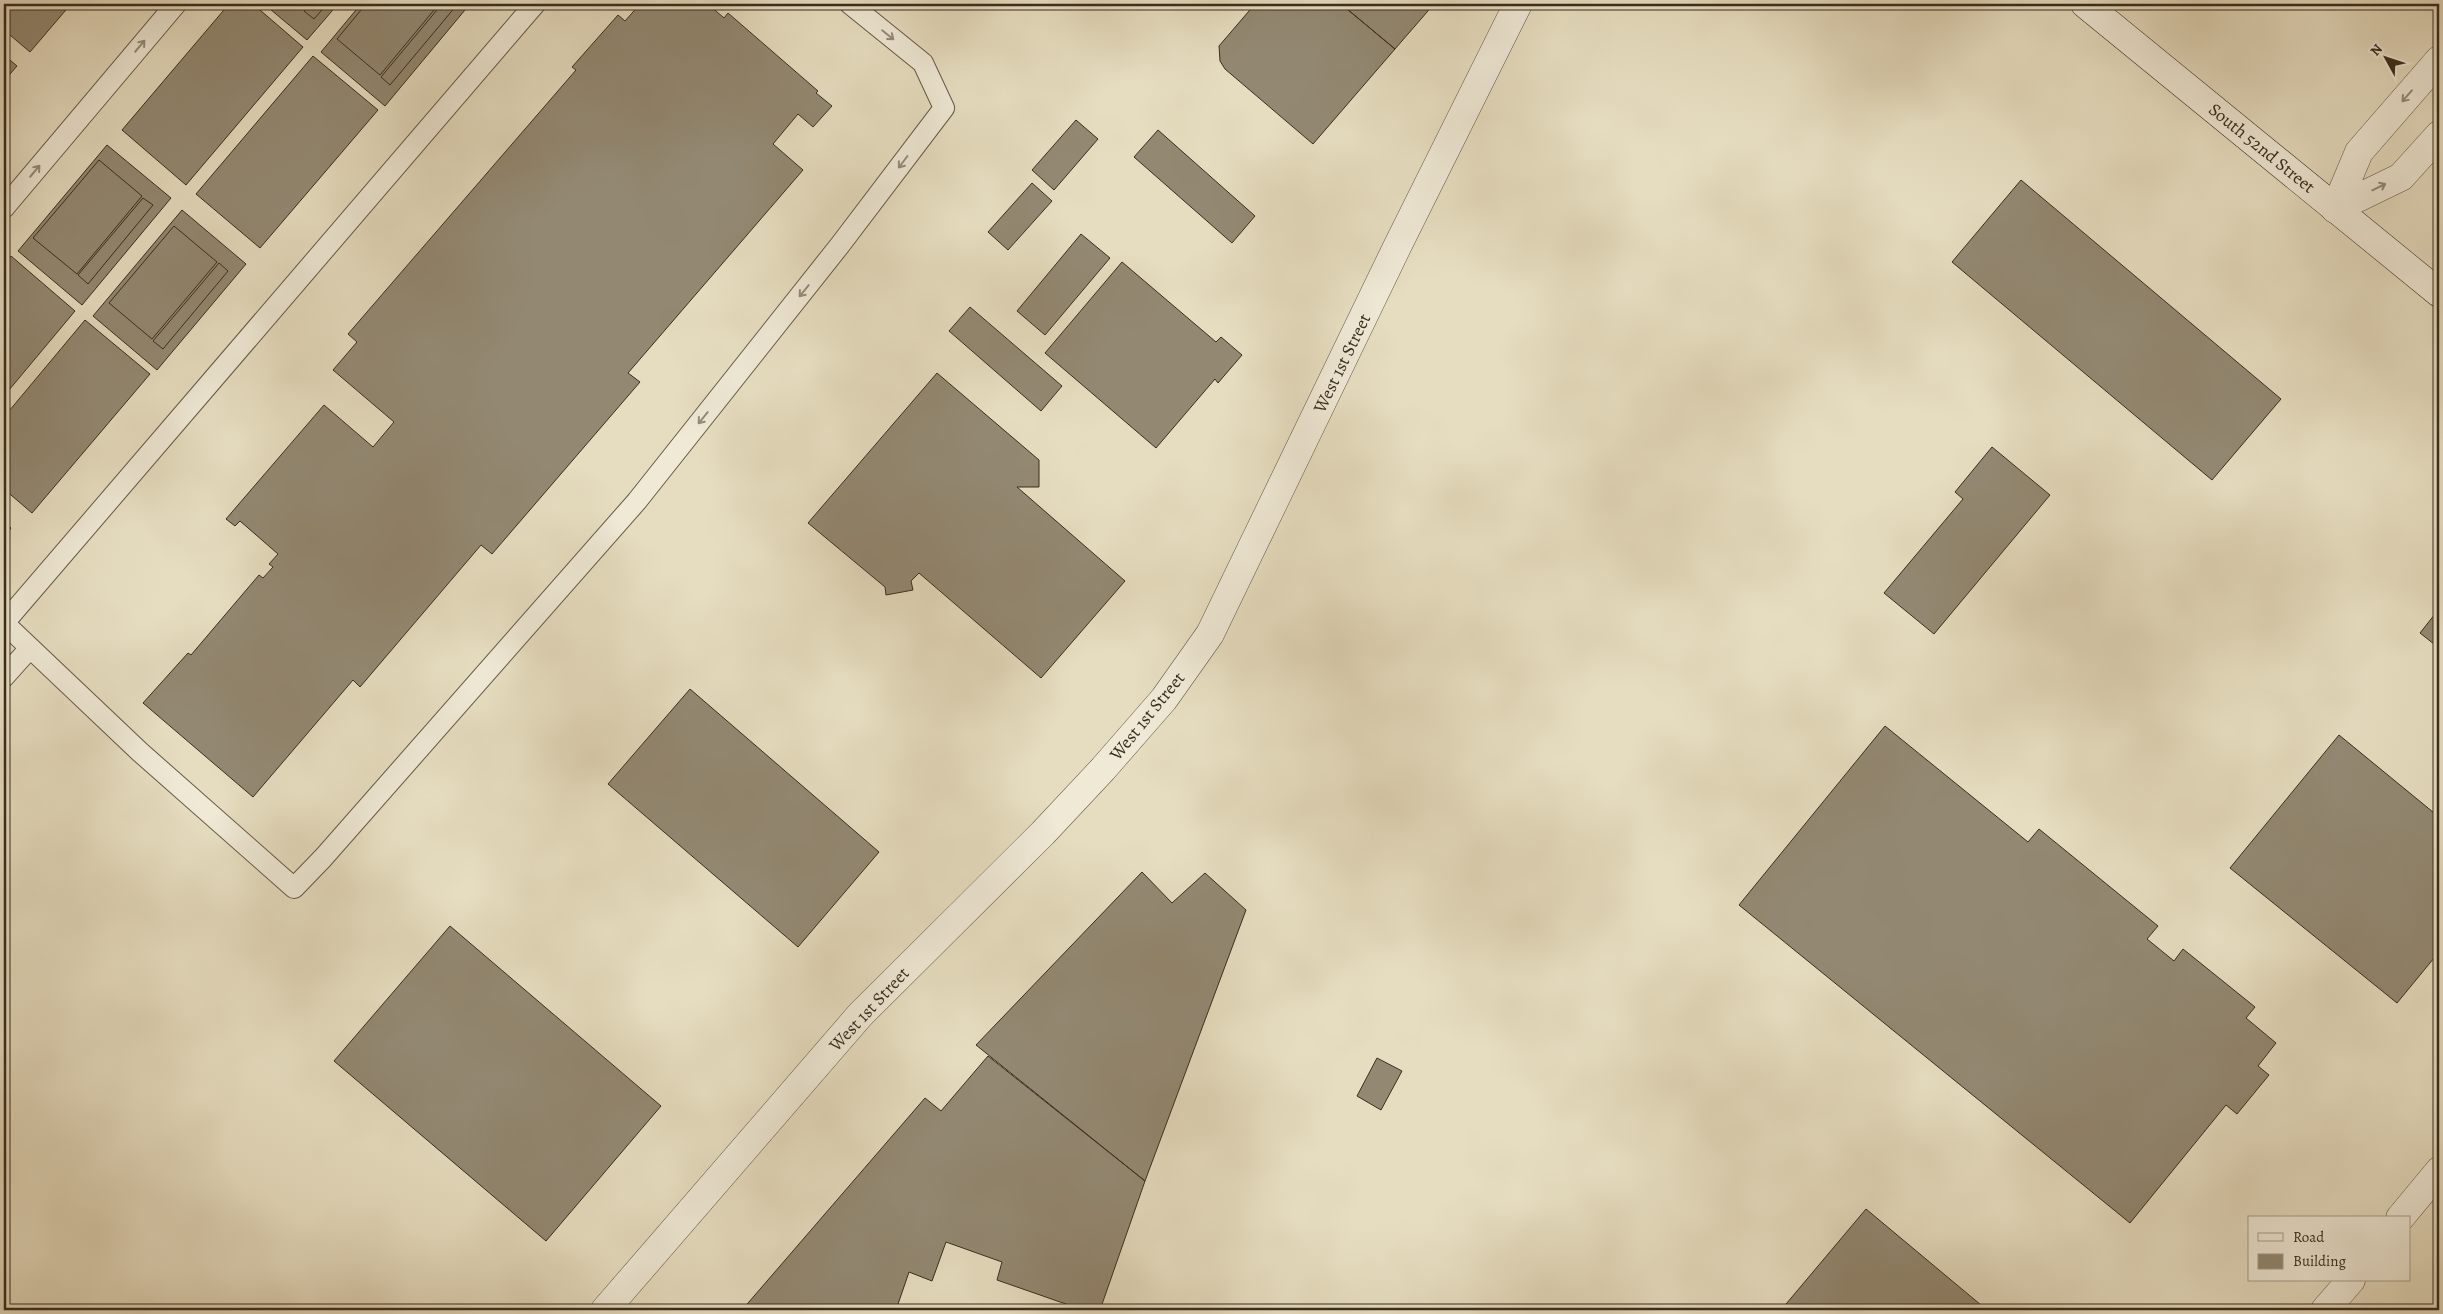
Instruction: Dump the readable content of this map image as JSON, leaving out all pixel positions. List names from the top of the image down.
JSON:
{
  "streets": {
    "street": ["South 52nd Street", "West 1st Street"]
  },
  "legend": ["Road", "Building"],
  "north": "top left"
}
